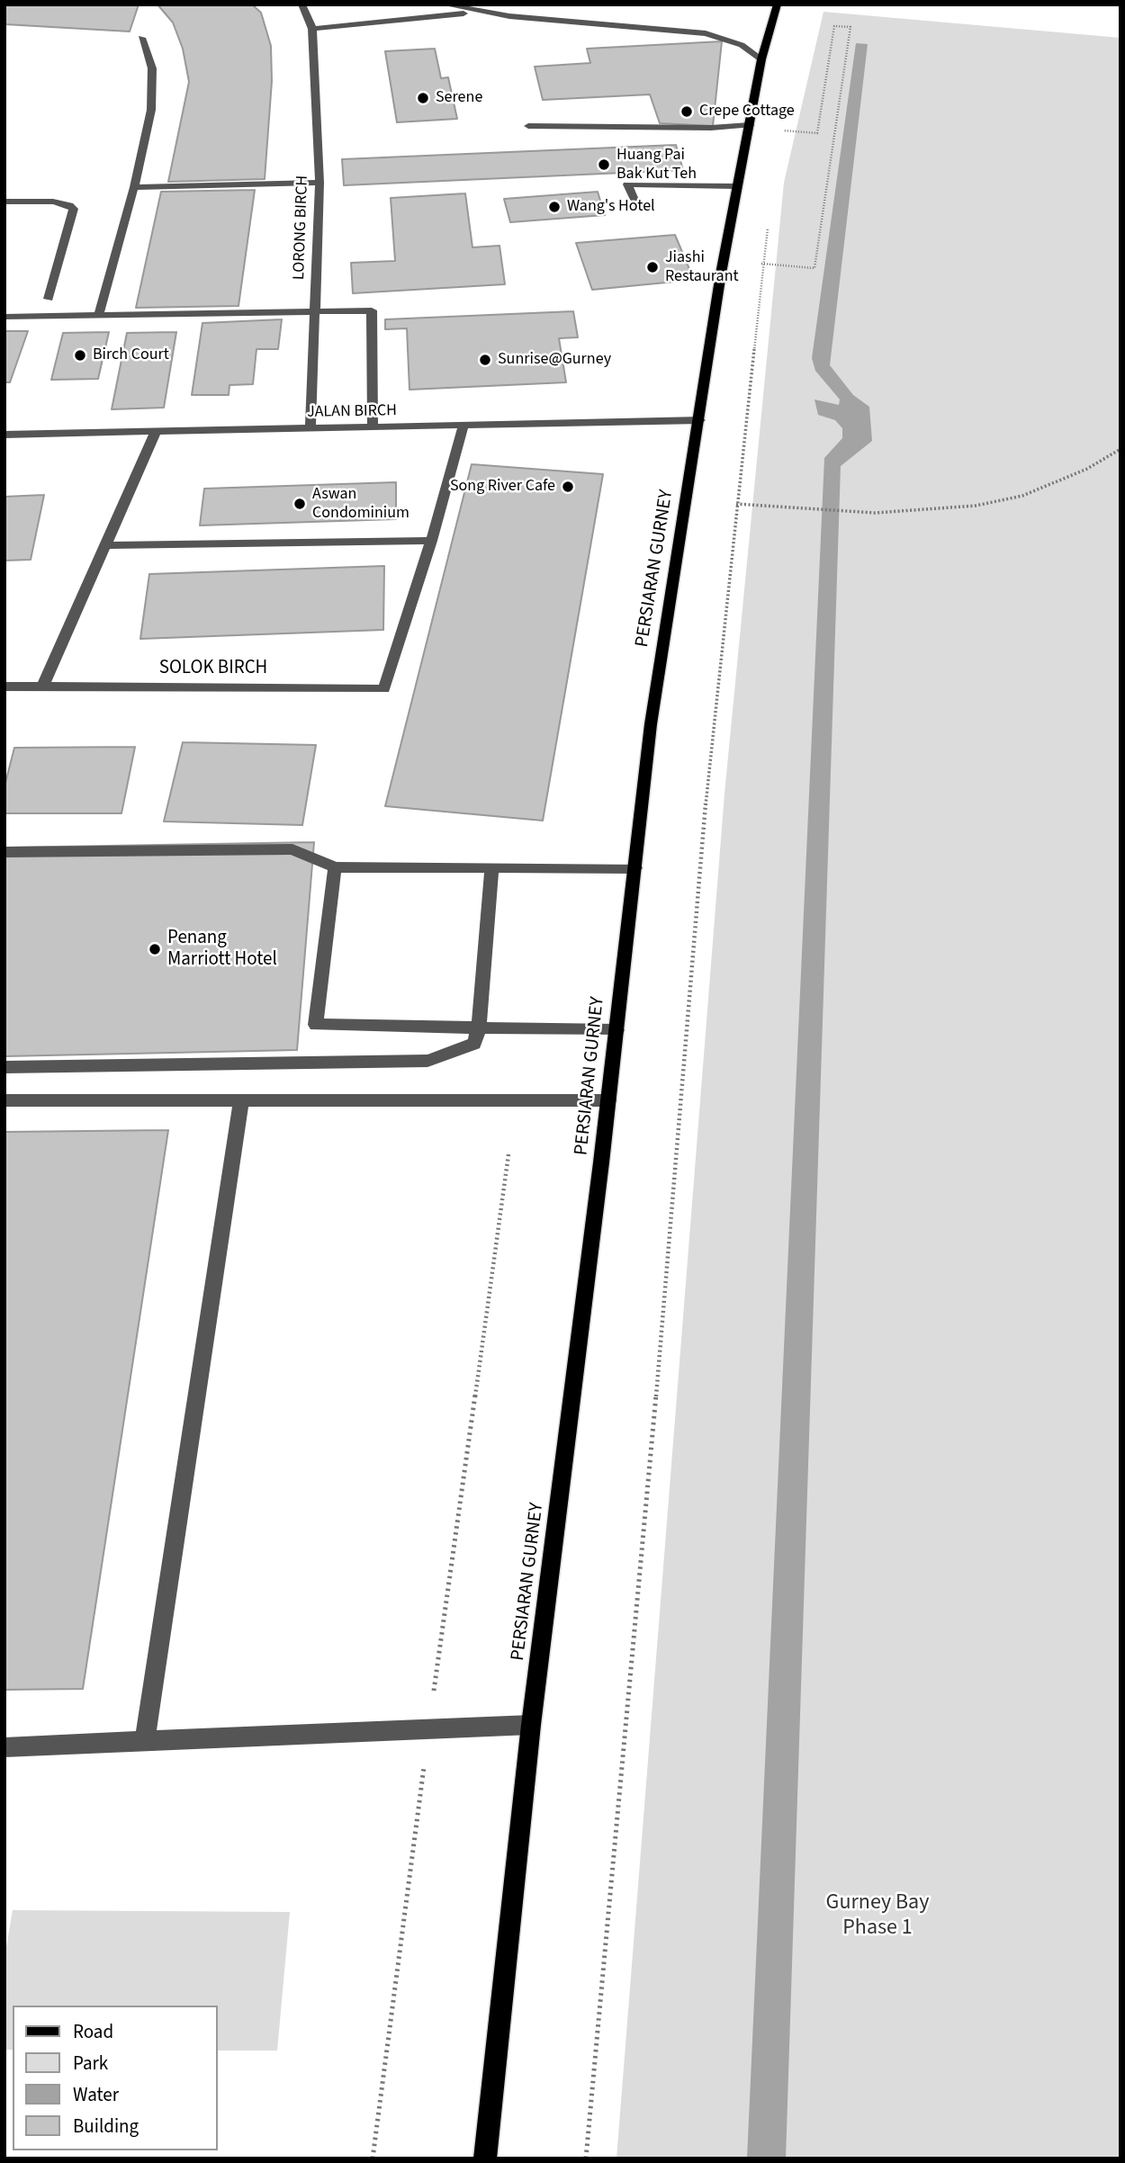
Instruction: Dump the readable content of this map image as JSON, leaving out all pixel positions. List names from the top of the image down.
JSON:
{
  "streets": {
    "main road": ["PERSIARAN GURNEY"],
    "street": ["LORONG BIRCH", "JALAN BIRCH", "SOLOK BIRCH"]
  },
  "crossings": [
    ["LORONG BIRCH", "JALAN BIRCH"],
    ["JALAN BIRCH", "PERSIARAN GURNEY"]
  ],
  "parks": ["Gurney Bay Phase 1"],
  "places": [
    "Serene",
    "Crepe Cottage",
    "Huang Pai Bak Kut Teh",
    "Wang's Hotel",
    "Jiashi Restaurant",
    "Birch Court",
    "Sunrise@Gurney",
    "Song River Cafe",
    "Aswan Condominium",
    "Penang Marriott Hotel"
  ],
  "legend": [
    "Road",
    "Park",
    "Water",
    "Building"
  ]
}
